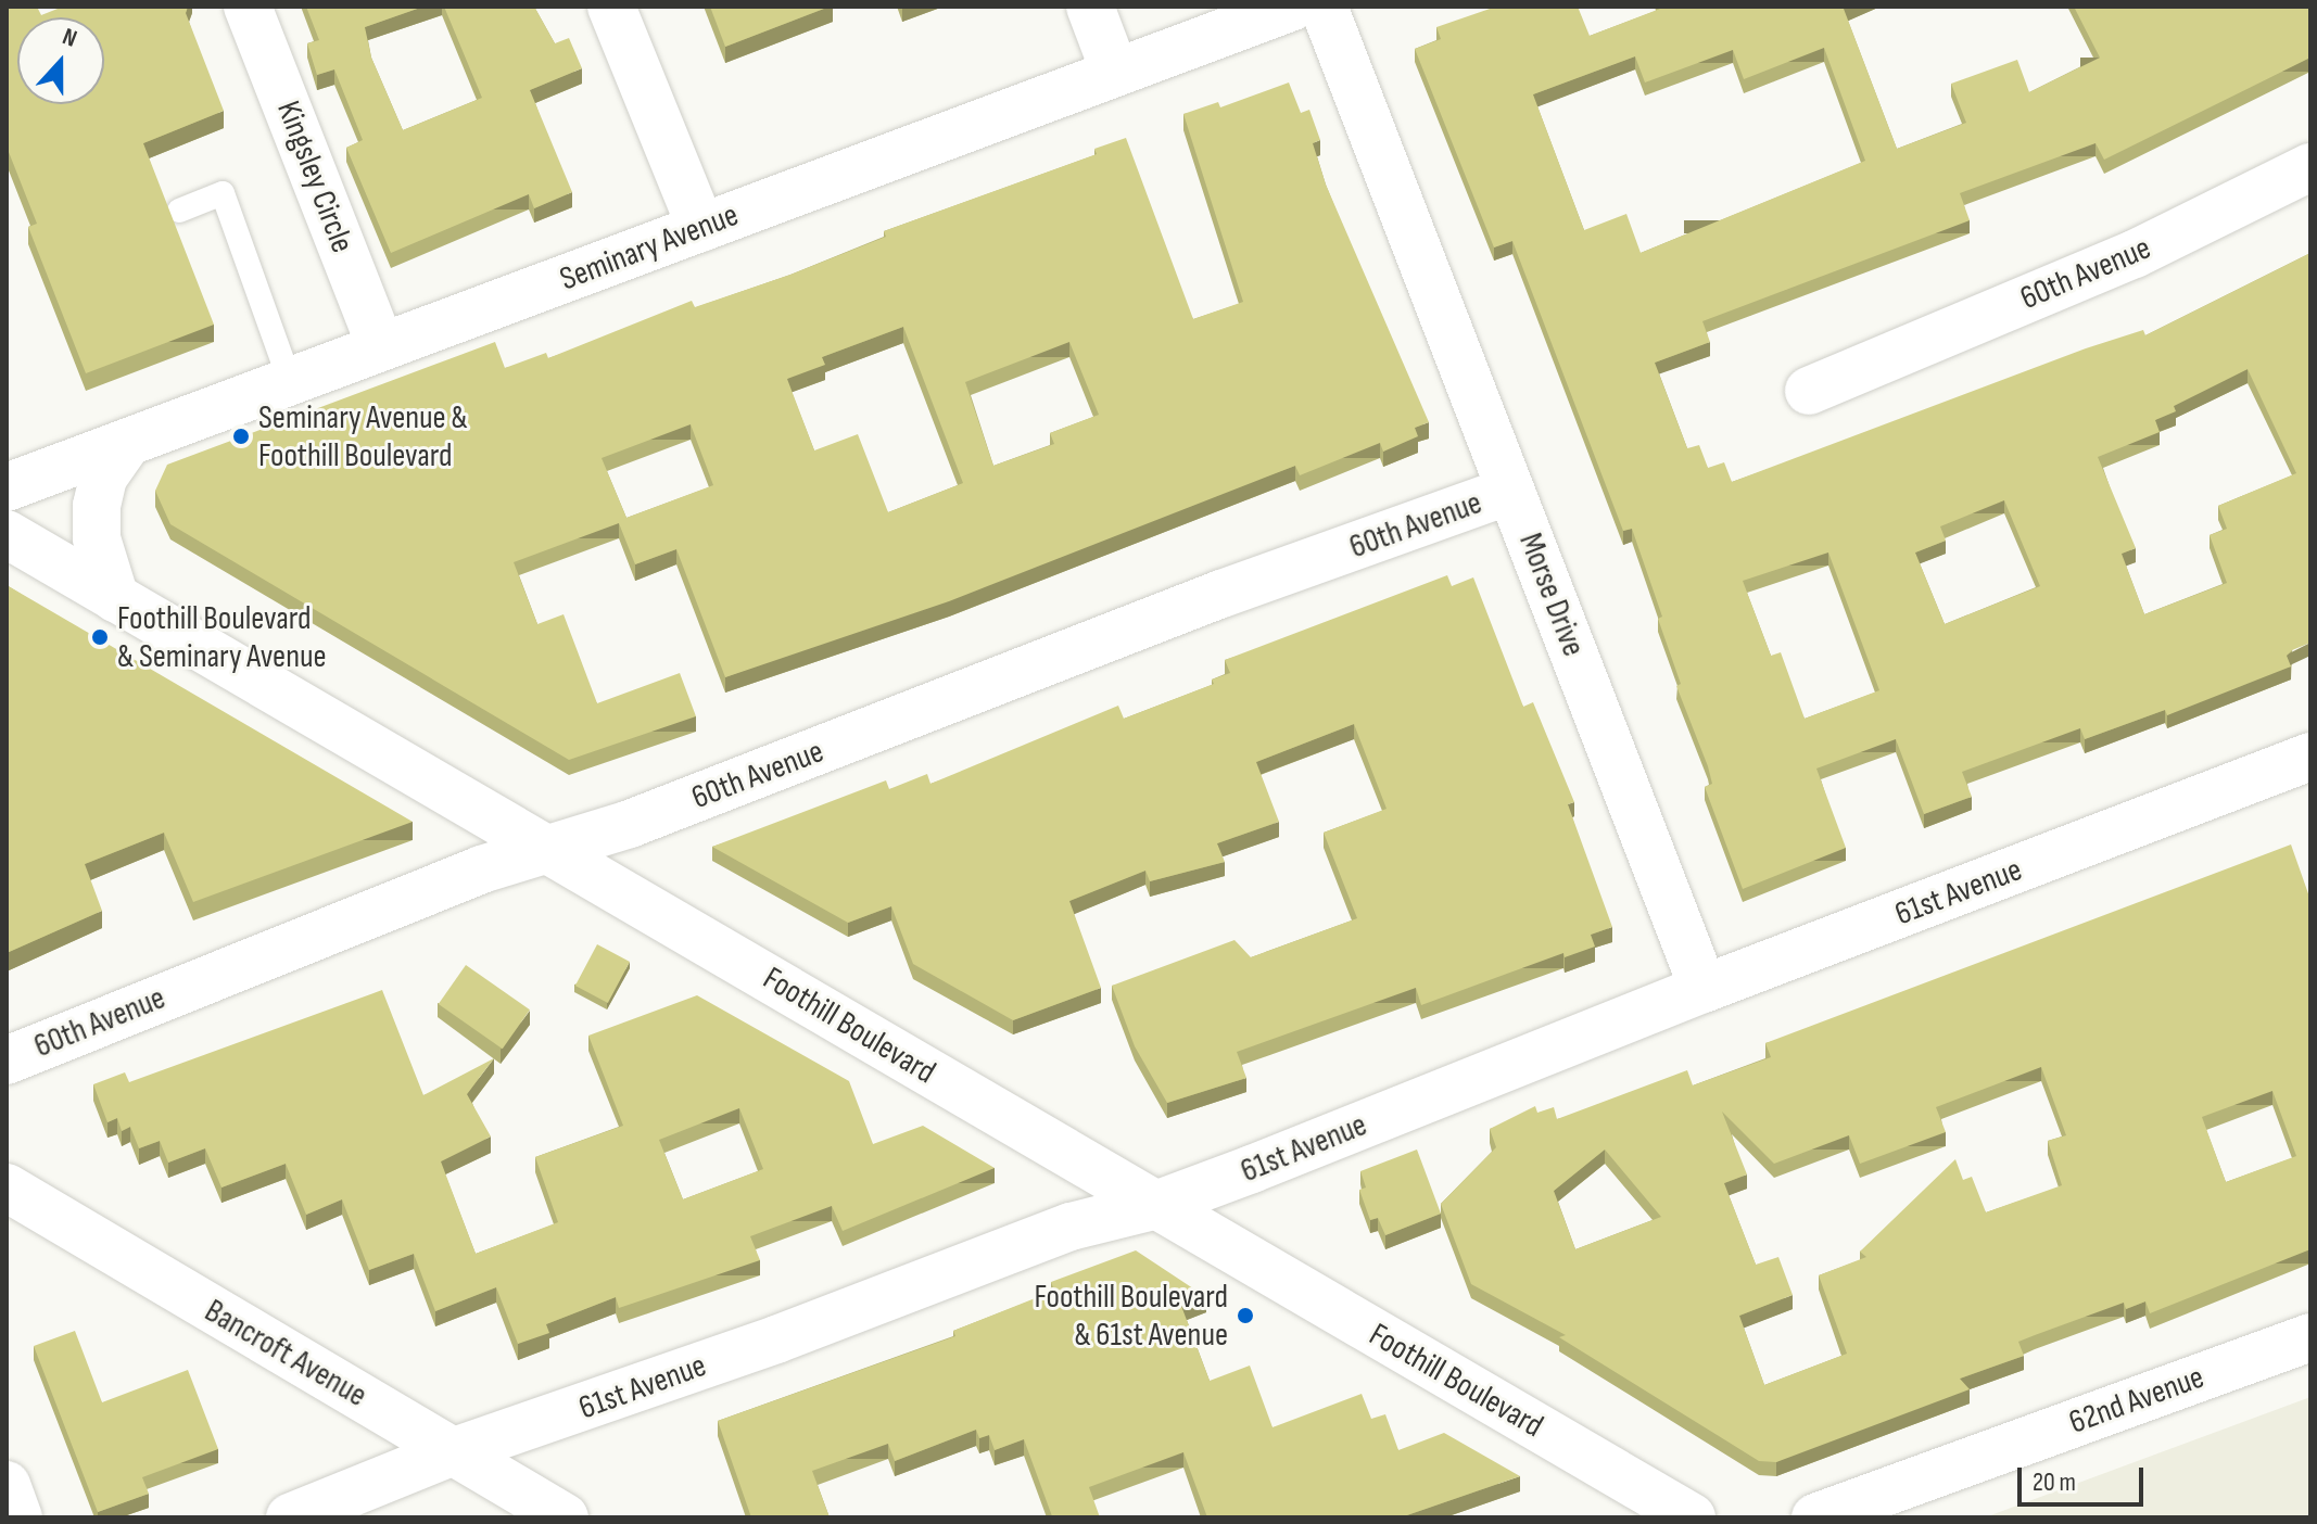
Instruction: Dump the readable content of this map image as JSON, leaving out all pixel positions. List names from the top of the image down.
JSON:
{
  "streets": {
    "street": [
      "Kingsley Circle",
      "Seminary Avenue",
      "60th Avenue",
      "Morse Drive",
      "61st Avenue",
      "Foothill Boulevard",
      "Bancroft Avenue",
      "62nd Avenue"
    ]
  },
  "crossings": [
    ["Kingsley Circle", "Seminary Avenue"],
    ["60th Avenue", "Morse Drive"],
    ["60th Avenue", "Foothill Boulevard"],
    ["Morse Drive", "61st Avenue"],
    ["61st Avenue", "Foothill Boulevard"],
    ["61st Avenue", "Bancroft Avenue"]
  ],
  "places": ["Seminary Avenue & Foothill Boulevard", "Foothill Boulevard & Seminary Avenue", "Foothill Boulevard & 61st Avenue"],
  "scale_bar": "20 m",
  "north": "top"
}
